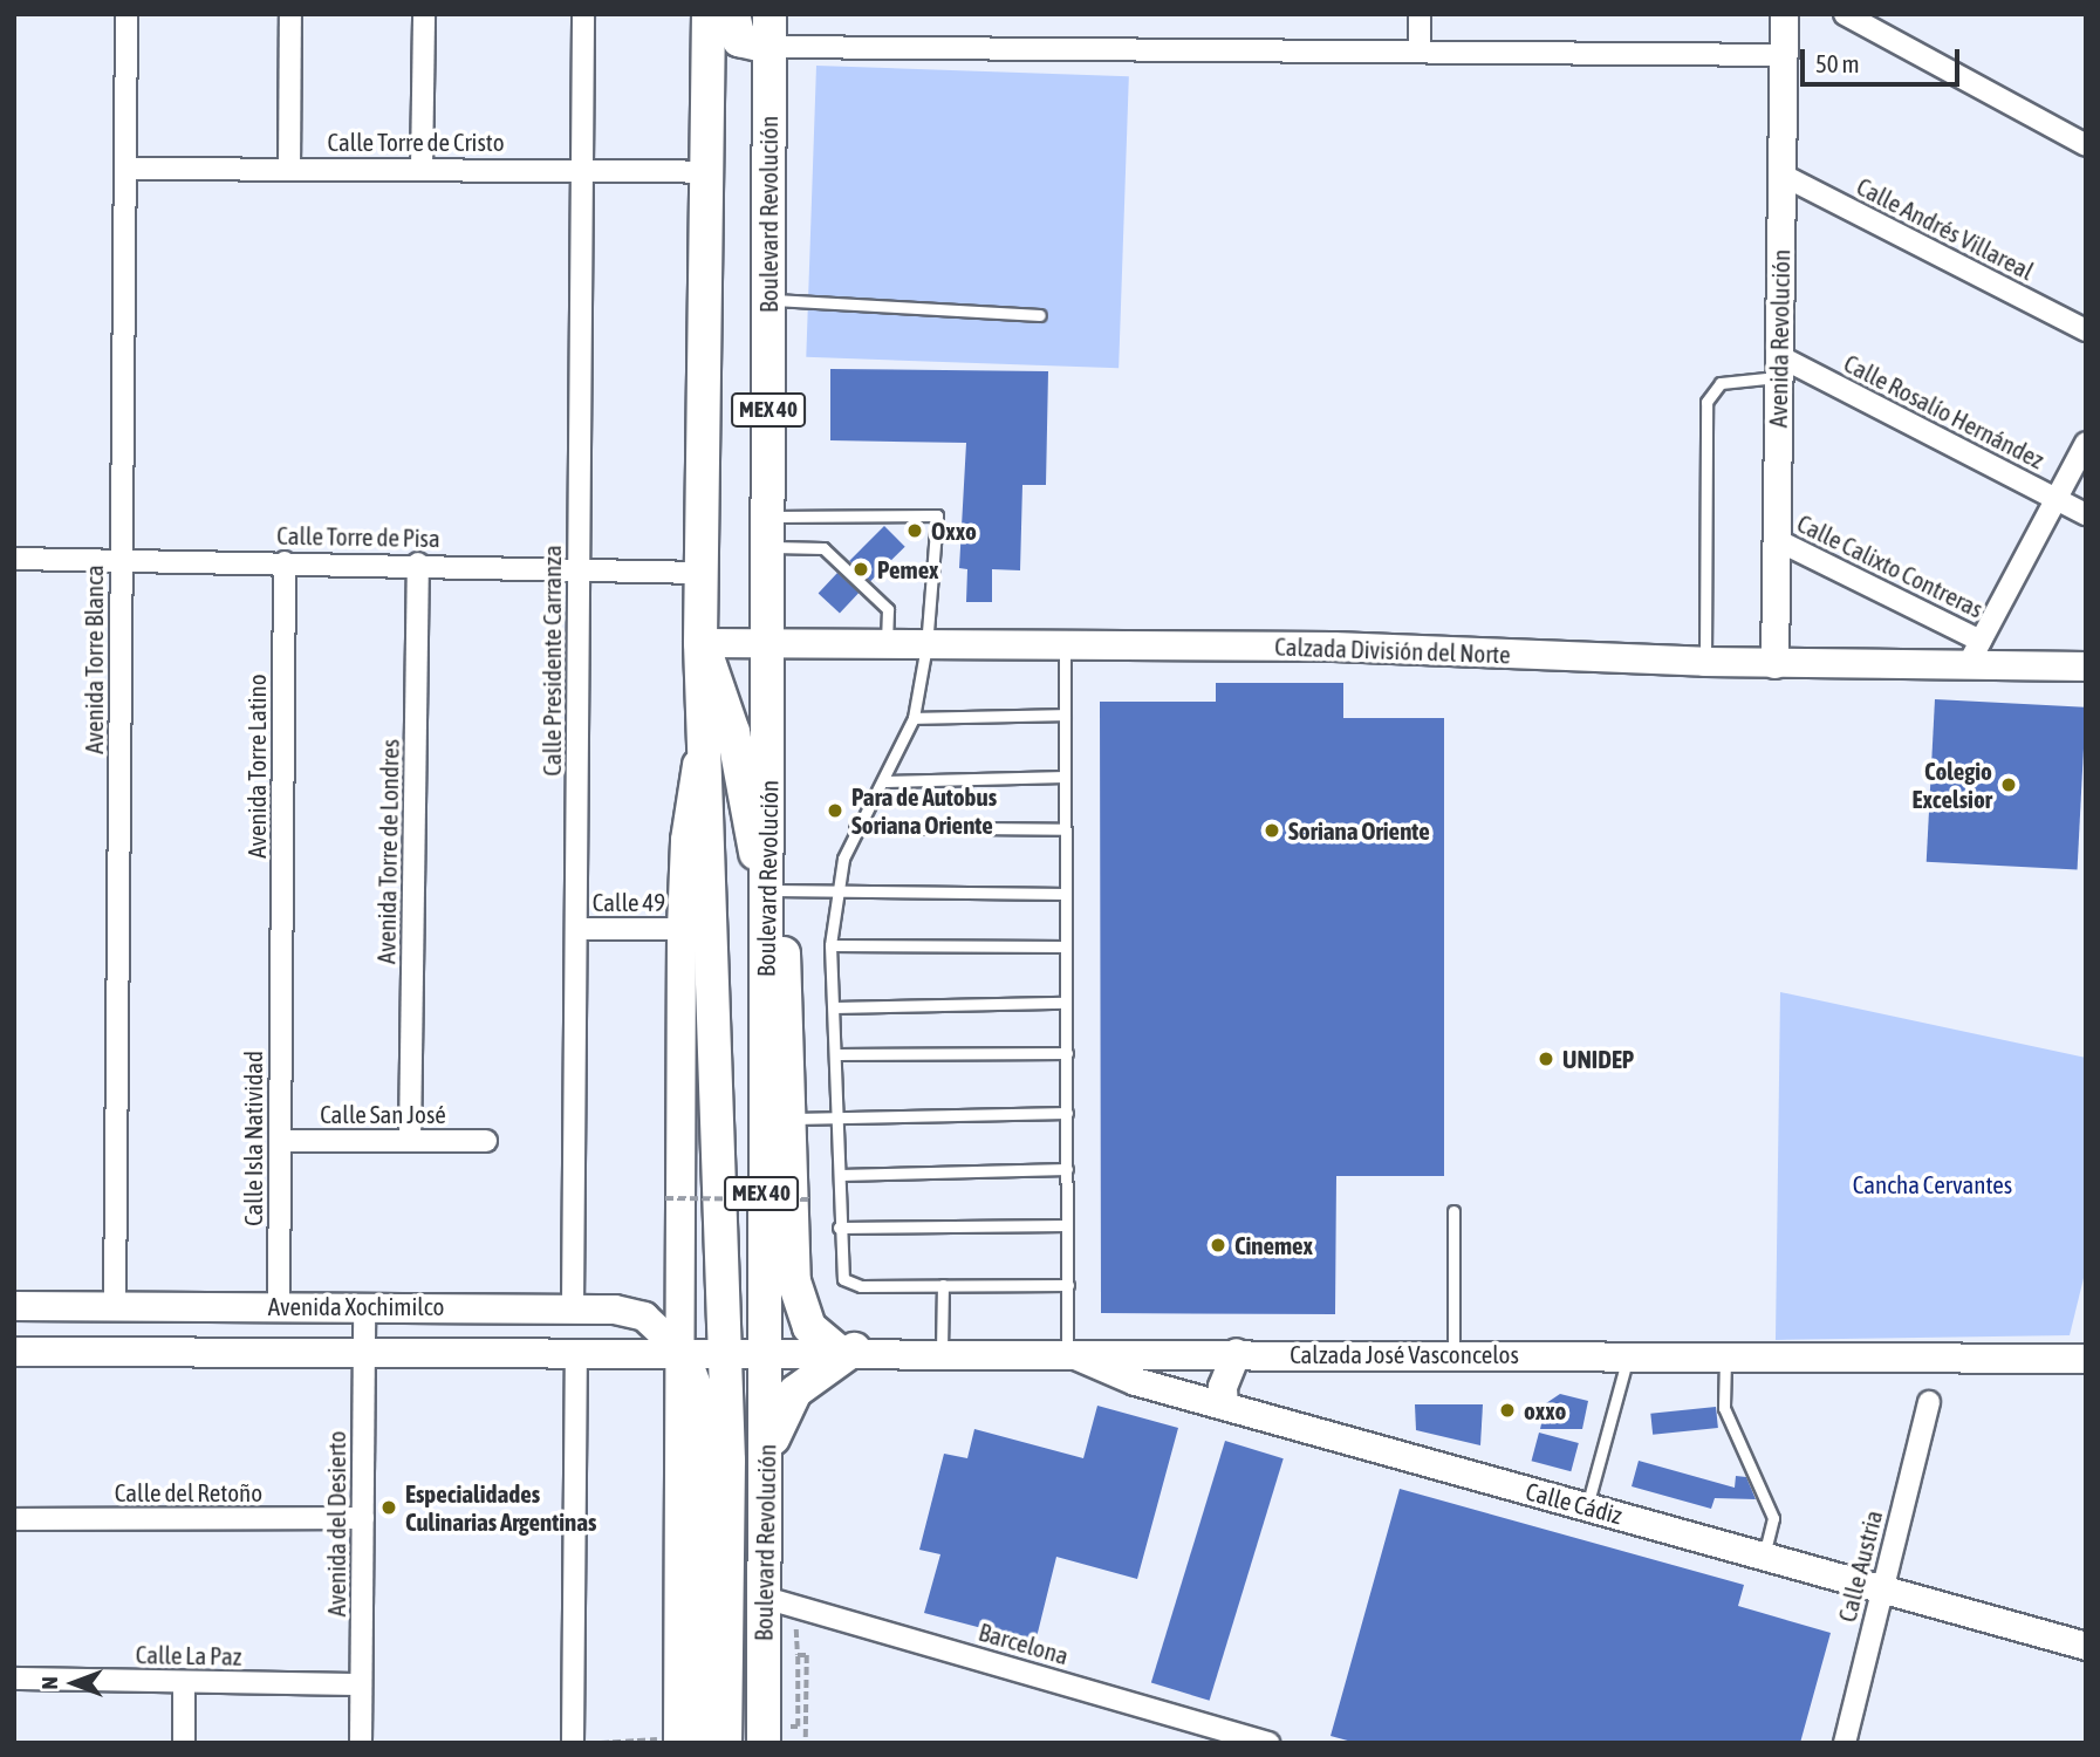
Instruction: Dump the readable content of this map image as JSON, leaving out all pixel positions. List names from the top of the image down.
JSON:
{
  "streets": {
    "main road": [
      "Boulevard Revolución",
      "MEX 40",
      "Calzada División del Norte",
      "Avenida Xochimilco",
      "Calzada José Vasconcelos"
    ],
    "street": [
      "Calle Torre de Cristo",
      "Calle Andrés Villareal",
      "Avenida Revolución",
      "Calle Rosalío Hernández",
      "Calle Torre de Pisa",
      "Calle Calixto Contreras",
      "Avenida Torre Blanca",
      "Calle Presidente Carranza",
      "Avenida Torre Latino",
      "Avenida Torre de Londres",
      "Calle 49",
      "Calle San José",
      "Calle Isla Natividad",
      "Calle del Retoño",
      "Calle Cádiz",
      "Avenida del Desierto",
      "Calle Austria",
      "Barcelona",
      "Calle La Paz"
    ]
  },
  "crossings": [
    ["Calle Torre de Cristo", "MEX 40"],
    ["Calle Torre de Cristo", "Avenida Torre Blanca"],
    ["Calle Torre de Cristo", "Calle Presidente Carranza"],
    ["Boulevard Revolución", "Calzada División del Norte"],
    ["Boulevard Revolución", "Calzada José Vasconcelos"],
    ["Boulevard Revolución", "Barcelona"],
    ["Calle Andrés Villareal", "Avenida Revolución"],
    ["Avenida Revolución", "Calle Rosalío Hernández"],
    ["Avenida Revolución", "Calle Calixto Contreras"],
    ["Avenida Revolución", "Calzada División del Norte"],
    ["MEX 40", "Calle Torre de Pisa"],
    ["MEX 40", "Calzada División del Norte"],
    ["MEX 40", "Avenida Xochimilco"],
    ["MEX 40", "Calzada José Vasconcelos"],
    ["Calle Torre de Pisa", "Avenida Torre Blanca"],
    ["Calle Torre de Pisa", "Calle Presidente Carranza"],
    ["Calle Torre de Pisa", "Avenida Torre Latino"],
    ["Calle Torre de Pisa", "Avenida Torre de Londres"],
    ["Calle Calixto Contreras", "Calzada División del Norte"],
    ["Avenida Torre Blanca", "Avenida Xochimilco"],
    ["Calle Presidente Carranza", "Calle 49"],
    ["Calle Presidente Carranza", "Avenida Xochimilco"],
    ["Avenida Torre Latino", "Calle Isla Natividad"],
    ["Avenida Torre de Londres", "Calle San José"],
    ["Calle San José", "Calle Isla Natividad"],
    ["Calle Isla Natividad", "Avenida Xochimilco"],
    ["Avenida Xochimilco", "Calzada José Vasconcelos"],
    ["Avenida Xochimilco", "Avenida del Desierto"],
    ["Calzada José Vasconcelos", "Calle Cádiz"],
    ["Calle del Retoño", "Avenida del Desierto"],
    ["Calle Cádiz", "Calle Austria"],
    ["Avenida del Desierto", "Calle La Paz"]
  ],
  "parks": ["Cancha Cervantes"],
  "places": [
    "Oxxo",
    "Pemex",
    "Colegio Excelsior",
    "Para de Autobus Soriana Oriente",
    "Soriana Oriente",
    "UNIDEP",
    "Cinemex",
    "oxxo",
    "Especialidades Culinarias Argentinas"
  ],
  "scale_bar": "50 m",
  "north": "left"
}
